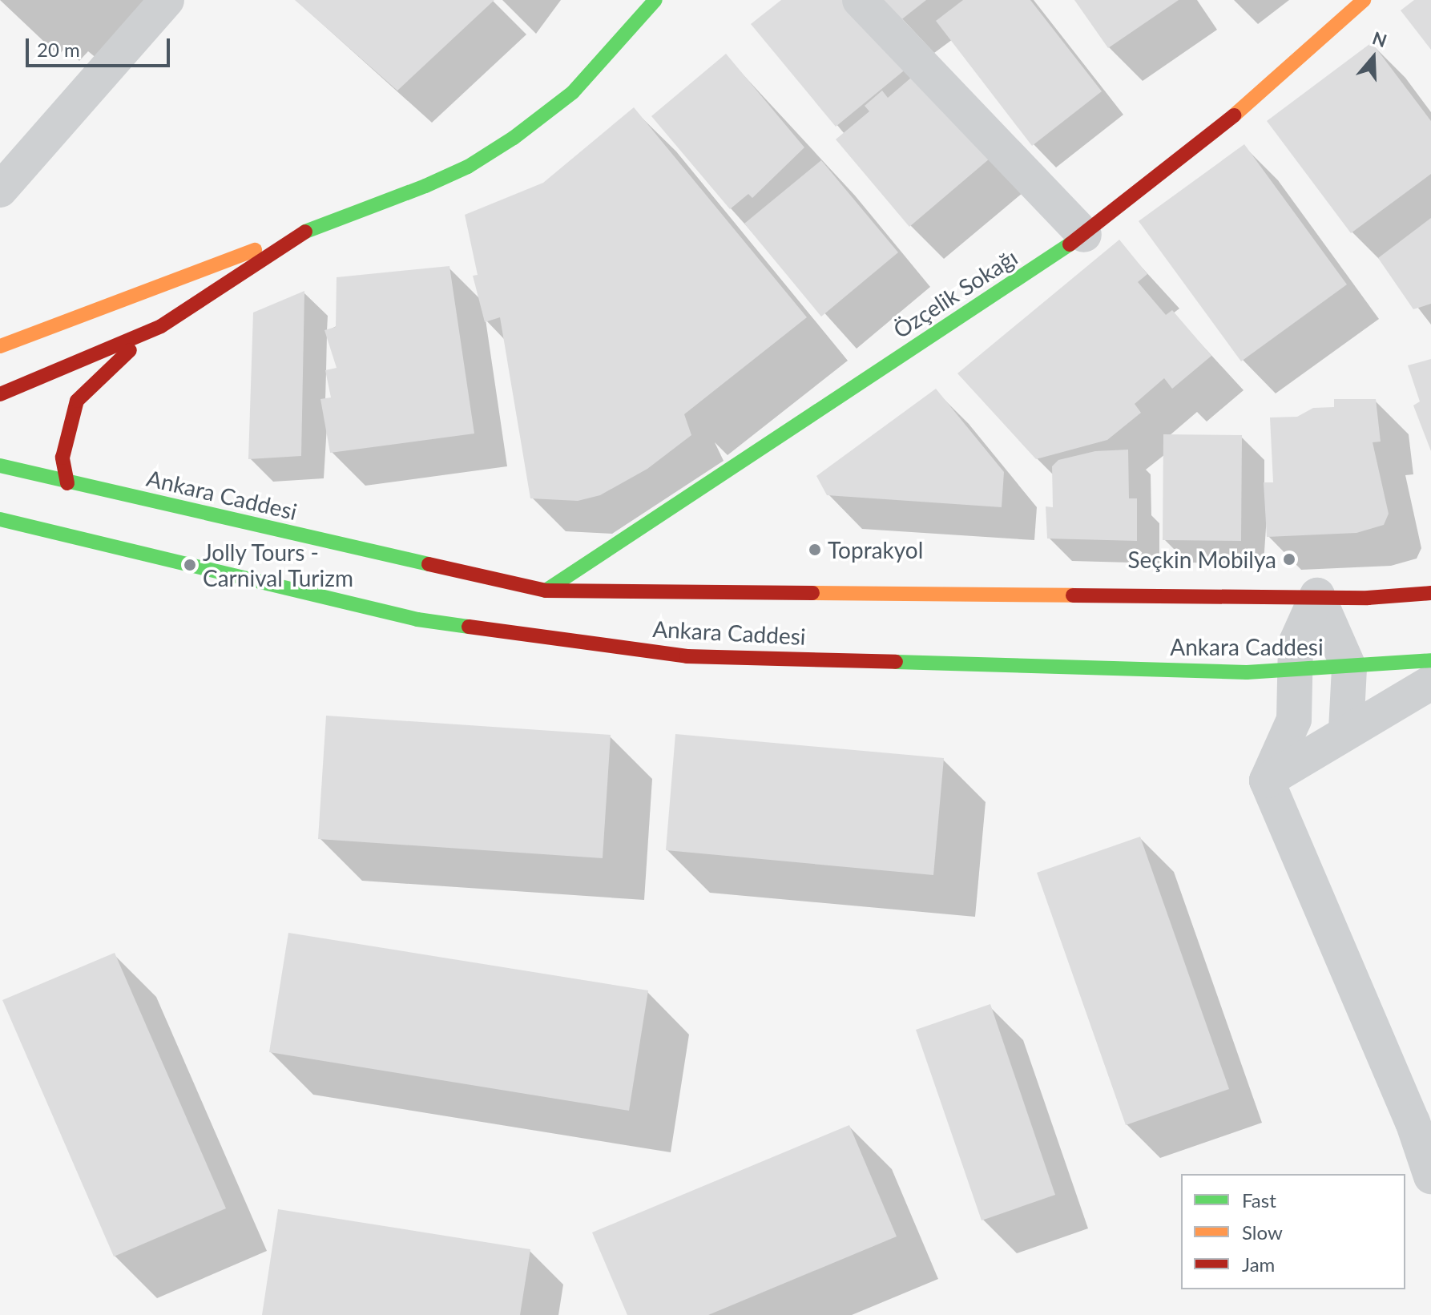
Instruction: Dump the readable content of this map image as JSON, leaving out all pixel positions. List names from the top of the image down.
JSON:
{
  "streets": {
    "main road": ["Özçelik Sokağı", "Ankara Caddesi"]
  },
  "crossings": [
    ["Özçelik Sokağı", "Ankara Caddesi"]
  ],
  "places": ["Toprakyol", "Seçkin Mobilya", "Jolly Tours - Carnival Turizm"],
  "legend": ["Fast", "Slow", "Jam"],
  "scale_bar": "20 m",
  "north": "top"
}
